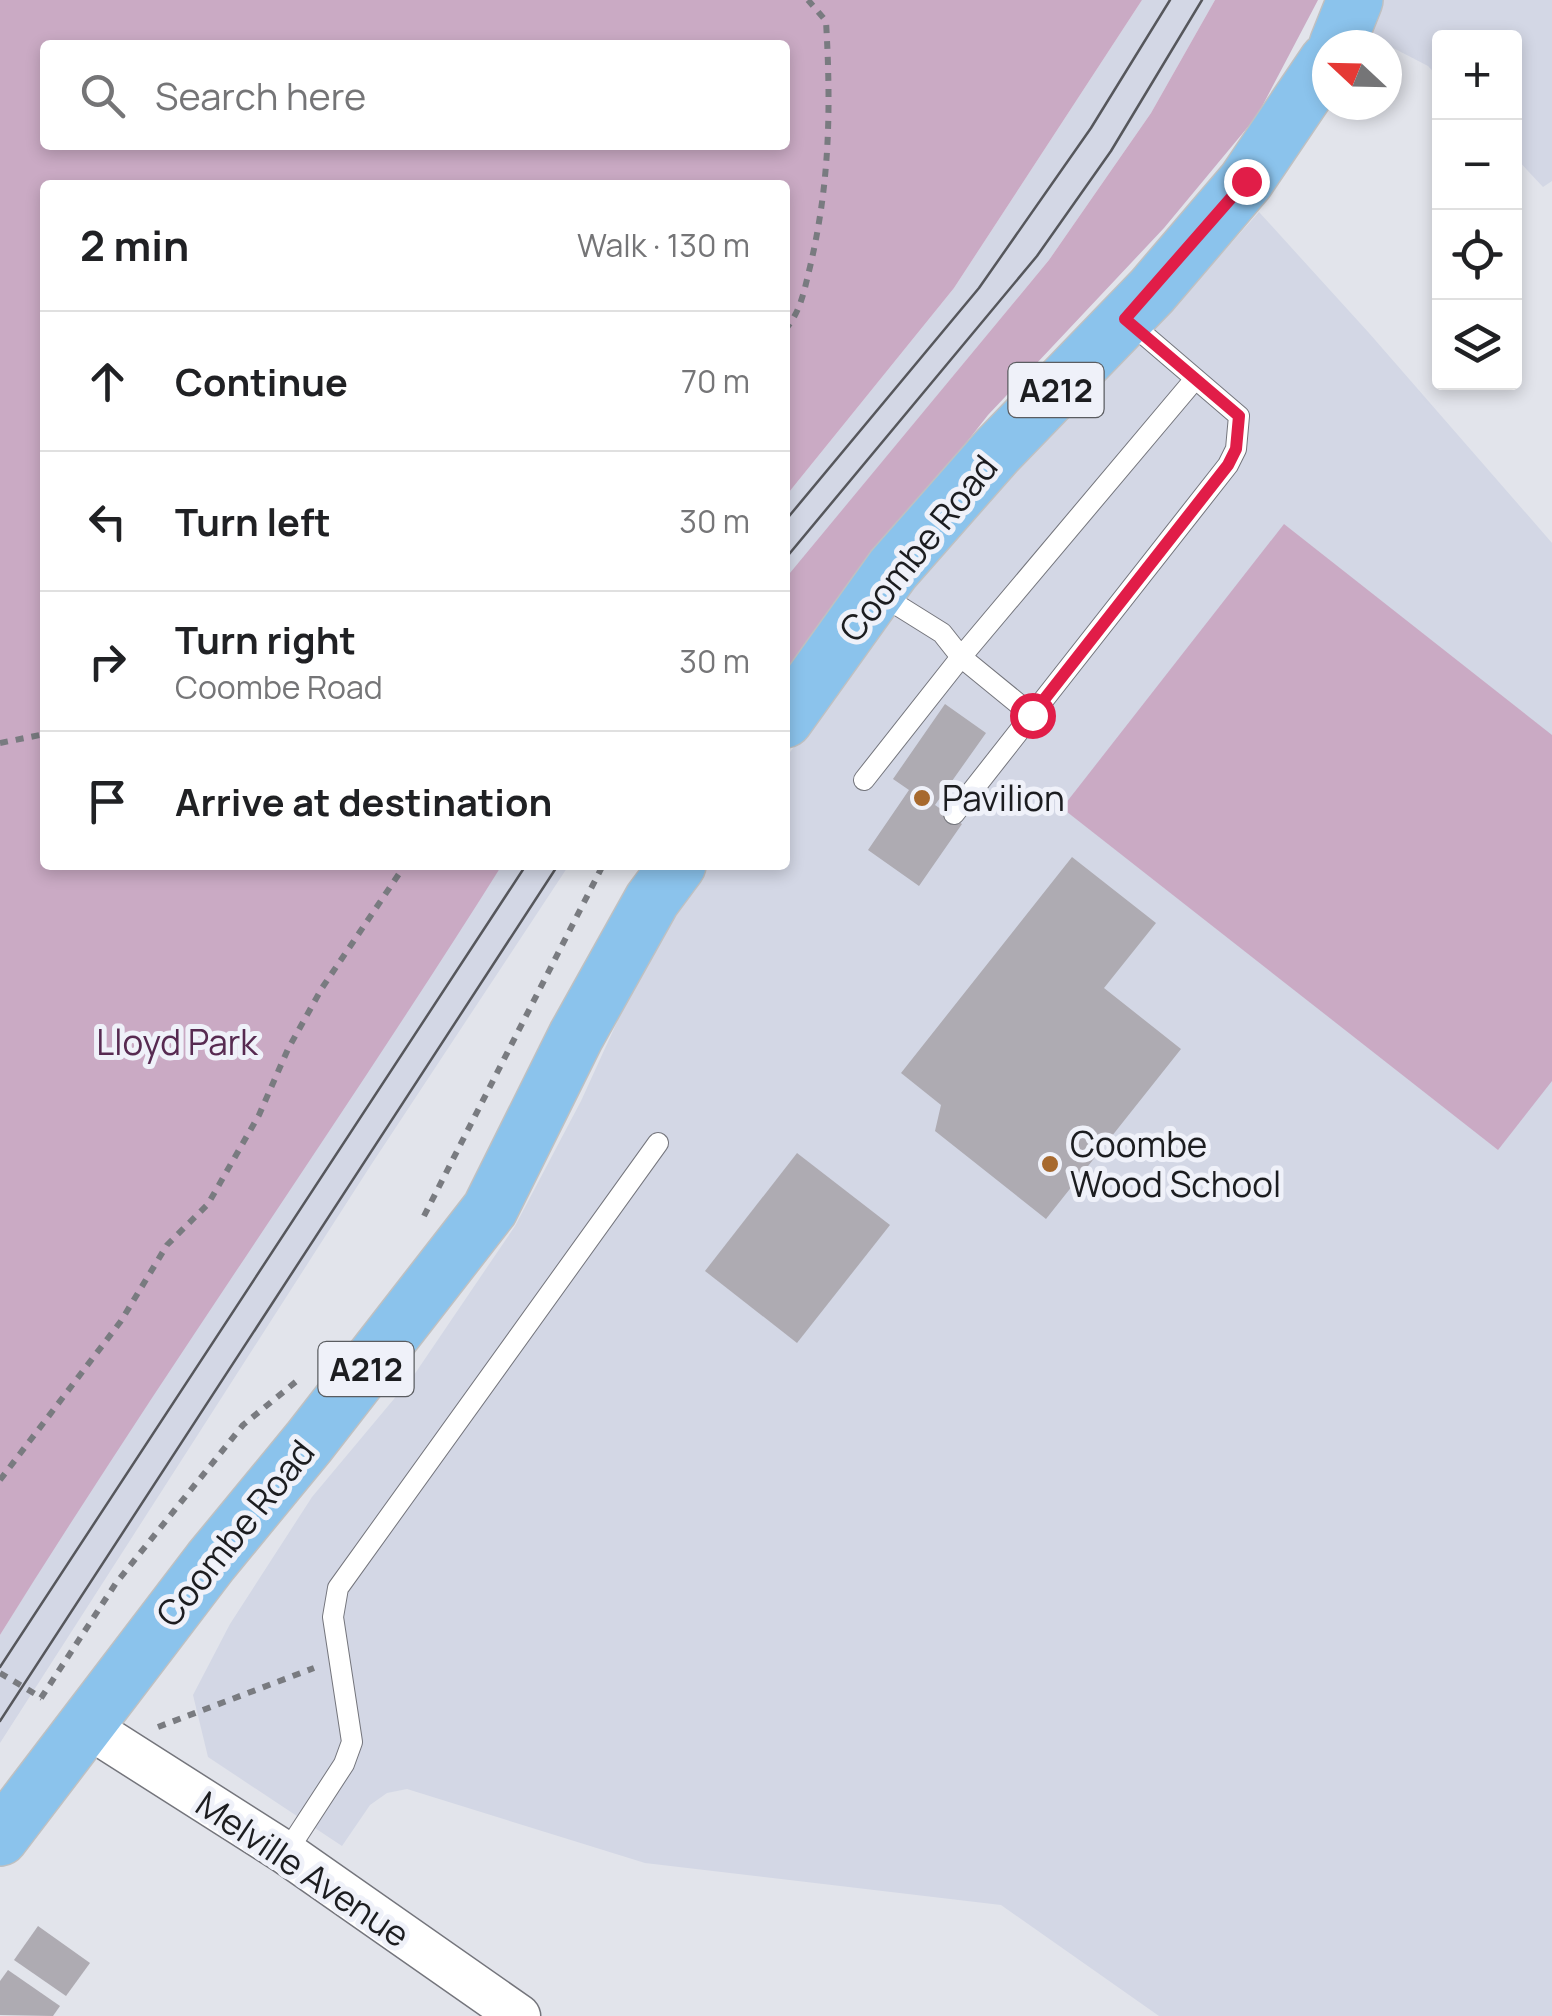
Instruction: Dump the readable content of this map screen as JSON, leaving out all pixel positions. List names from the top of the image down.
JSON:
{
  "streets": {
    "main road": ["A212", "Coombe Road"],
    "street": ["Melville Avenue"]
  },
  "crossings": [
    ["Coombe Road", "Melville Avenue"]
  ],
  "parks": ["Lloyd Park"],
  "places": ["Pavilion", "Coombe Wood School"],
  "north": "left",
  "page": {
    "map_buttons": ["+", "−"],
    "search": "Search here",
    "heading": ["2 min", "Walk · 130 m"],
    "list": [
      ["Continue", "70 m"],
      ["Turn left", "30 m"],
      ["Turn right", "Coombe Road", "30 m"],
      "Arrive at destination"
    ]
  }
}
